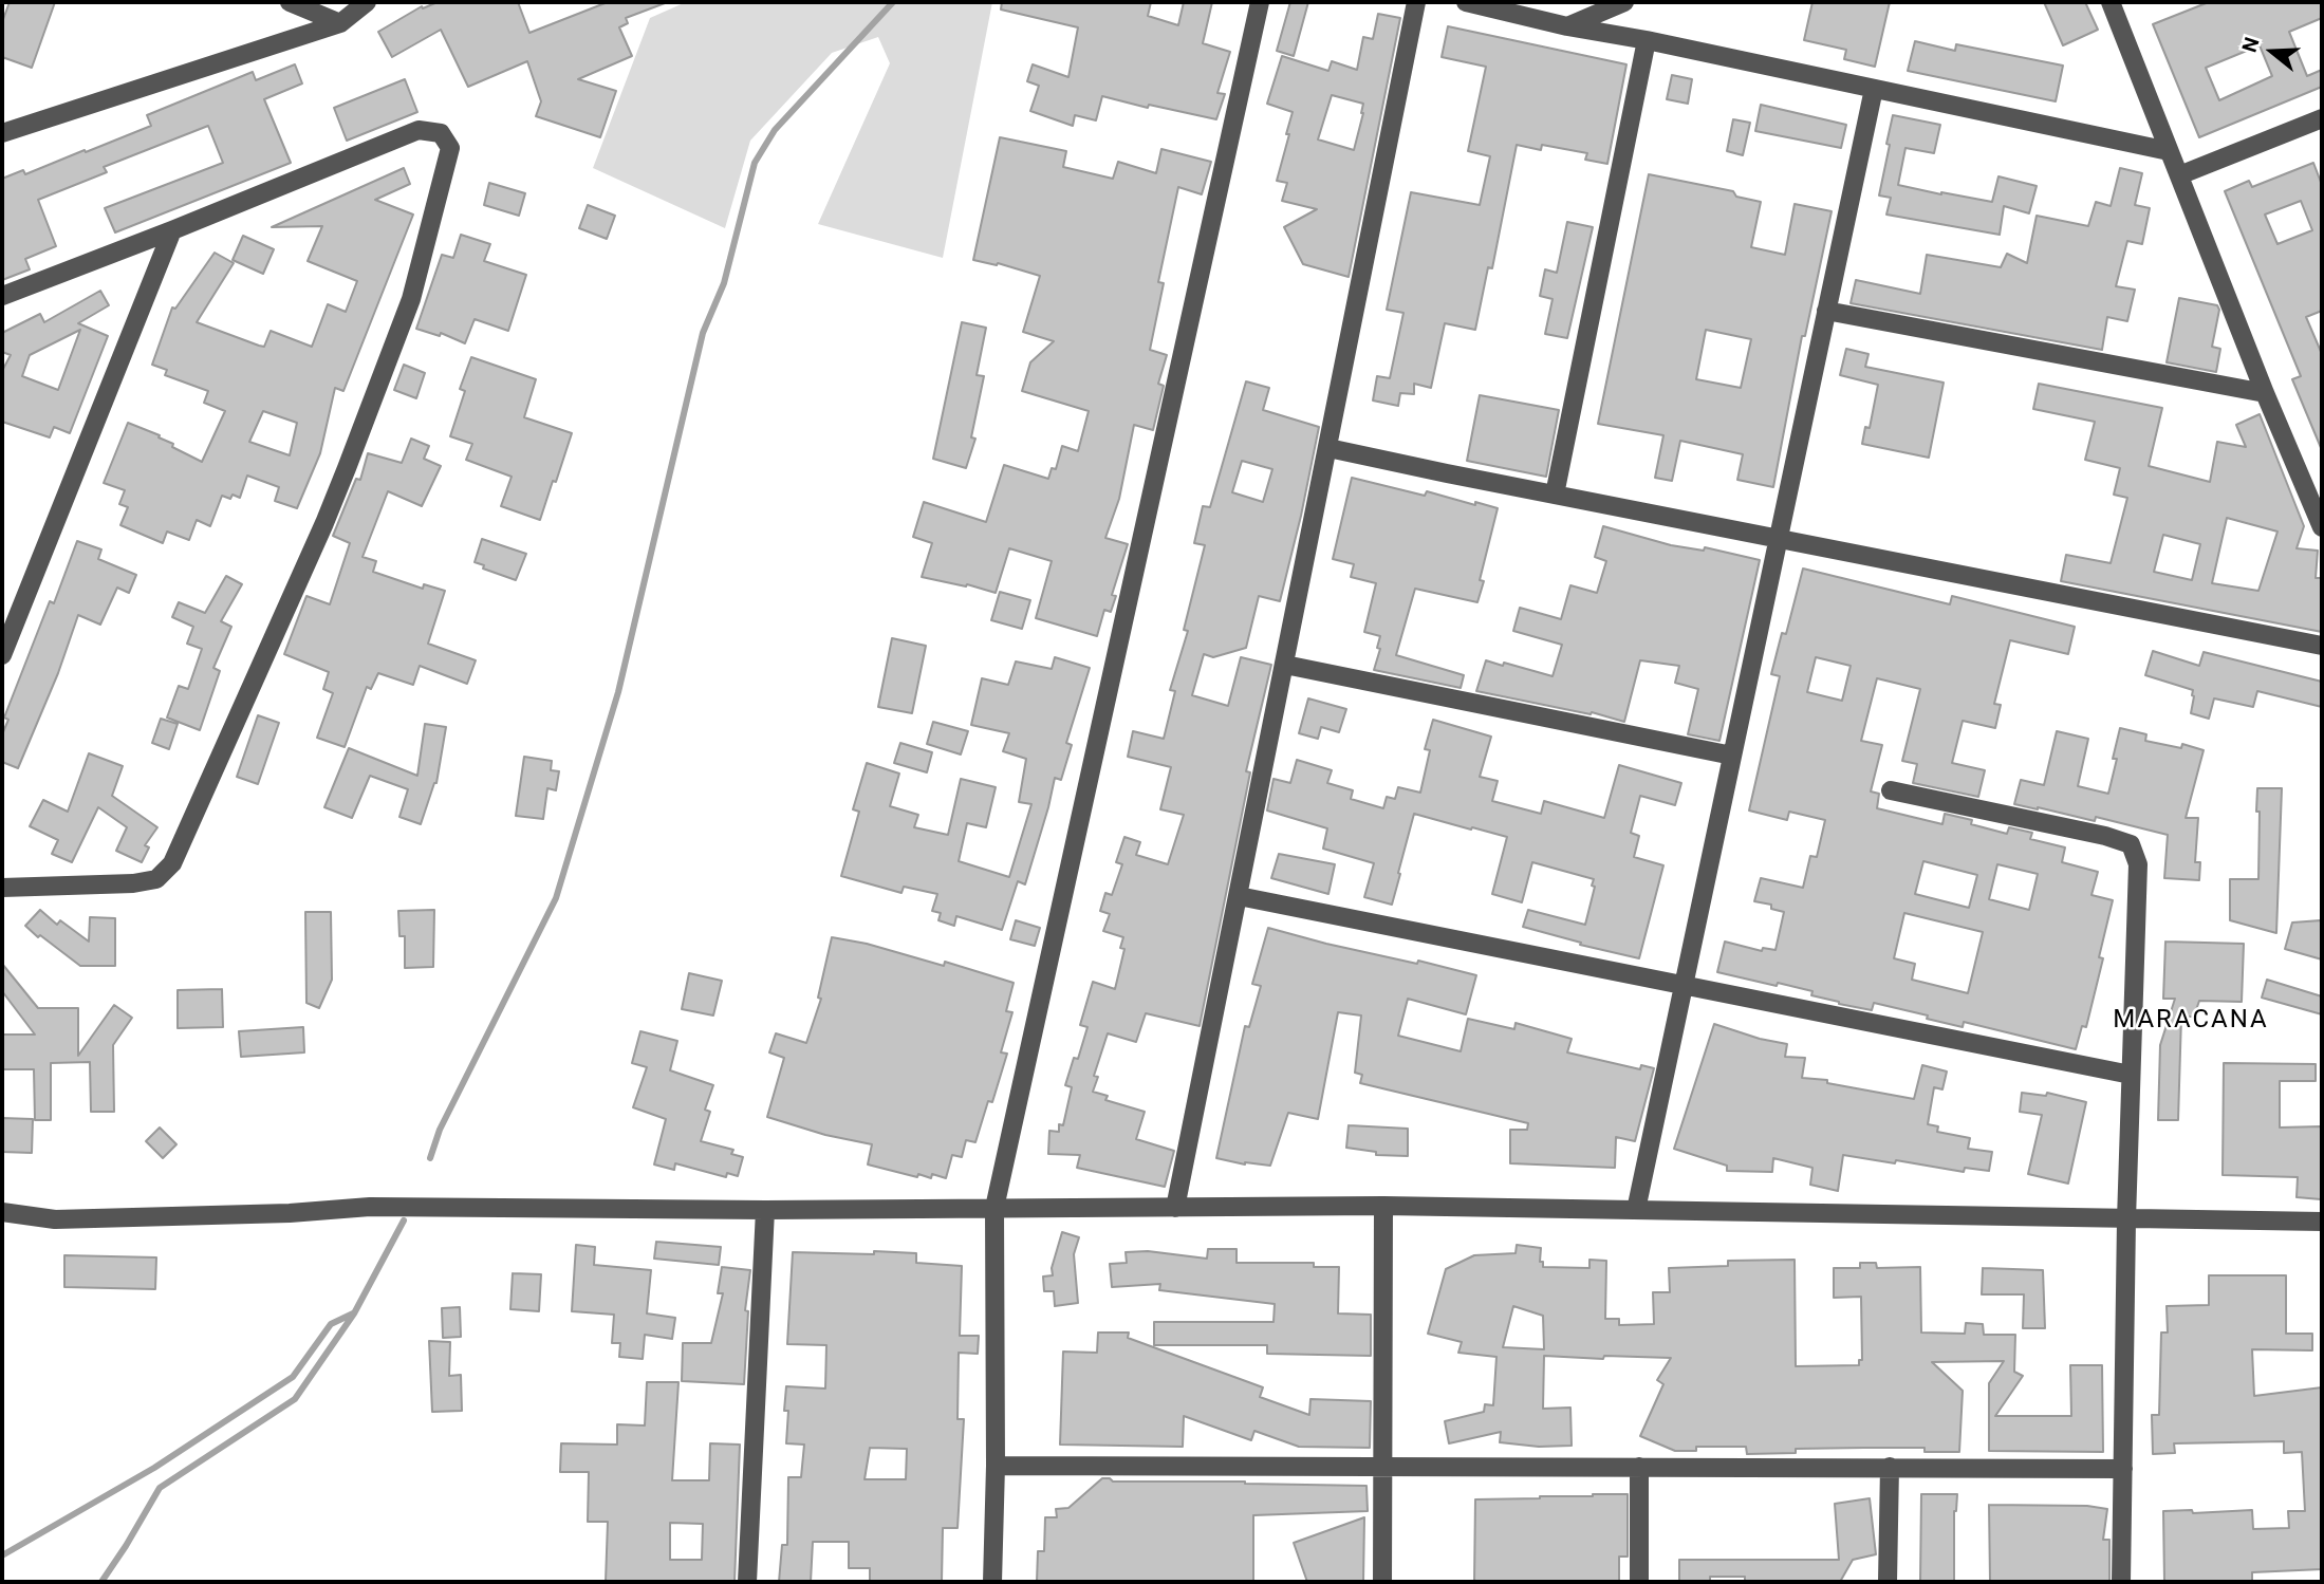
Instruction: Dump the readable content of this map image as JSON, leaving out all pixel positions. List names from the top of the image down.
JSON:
{
  "districts": ["MARACANA"],
  "north": "left"
}
